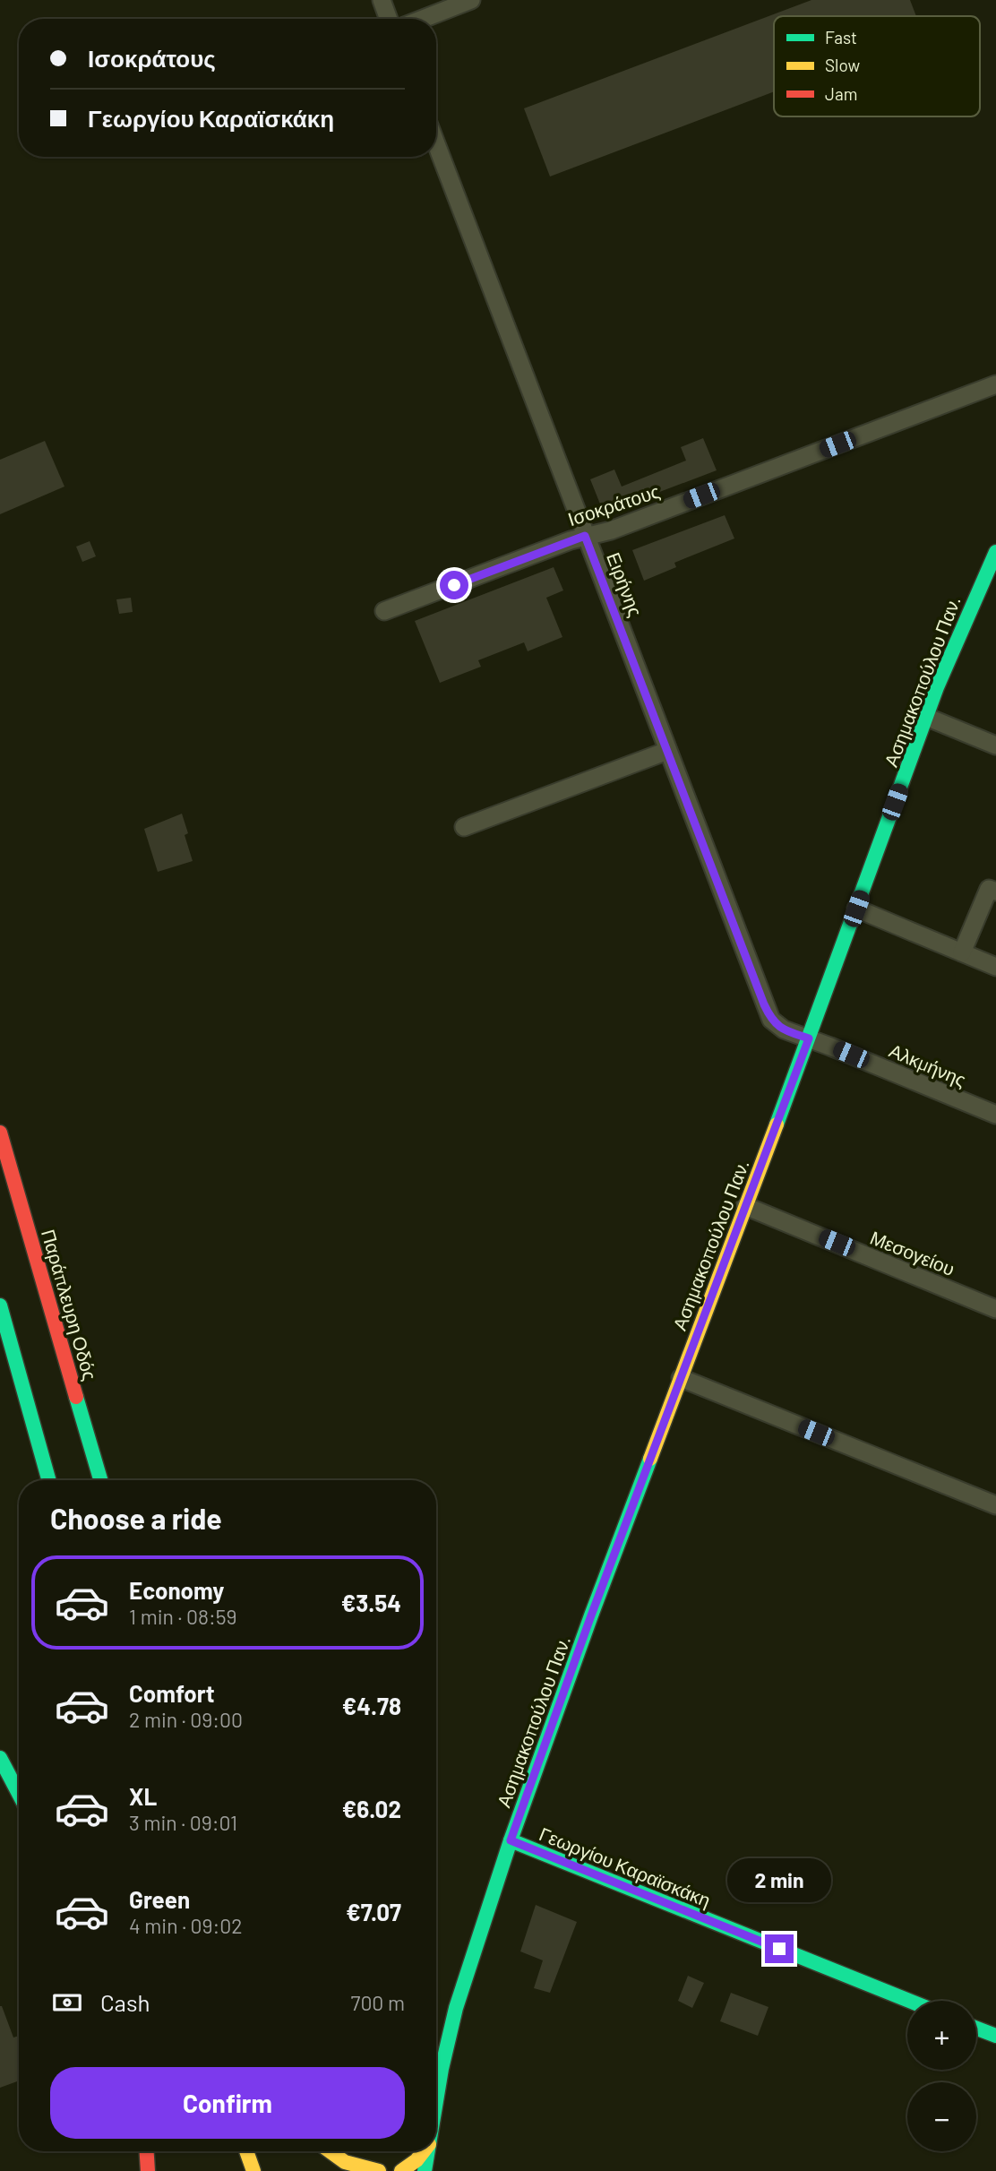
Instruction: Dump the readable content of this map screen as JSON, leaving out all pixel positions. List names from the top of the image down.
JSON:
{
  "streets": {
    "main road": ["Ασημακοπούλου Παν.", "Παράπλευρη Οδός", "Γεωργίου Καραϊσκάκη"],
    "street": [
      "Ισοκράτους",
      "Ειρήνης",
      "Αλκμήνης",
      "Μεσογείου"
    ]
  },
  "crossings": [
    ["Ισοκράτους", "Ειρήνης"],
    ["Ειρήνης", "Ασημακοπούλου Παν."],
    ["Ειρήνης", "Αλκμήνης"],
    ["Ασημακοπούλου Παν.", "Αλκμήνης"],
    ["Ασημακοπούλου Παν.", "Μεσογείου"],
    ["Ασημακοπούλου Παν.", "Γεωργίου Καραϊσκάκη"]
  ],
  "legend": ["Fast", "Slow", "Jam"],
  "page": {
    "banner": ["Ισοκράτους", "Γεωργίου Καραϊσκάκη"],
    "heading": "Choose a ride",
    "list": [
      {
        "name": "Economy",
        "note": "1 min · 08:59",
        "value": "€3.54"
      },
      {
        "name": "Comfort",
        "note": "2 min · 09:00",
        "value": "€4.78"
      },
      {
        "name": "XL",
        "note": "3 min · 09:01",
        "value": "€6.02"
      },
      {
        "name": "Green",
        "note": "4 min · 09:02",
        "value": "€7.07"
      }
    ],
    "bubble": "2 min",
    "pay": ["Cash", "700 m"],
    "map_buttons": ["+", "−"],
    "buttons": "Confirm"
  }
}
